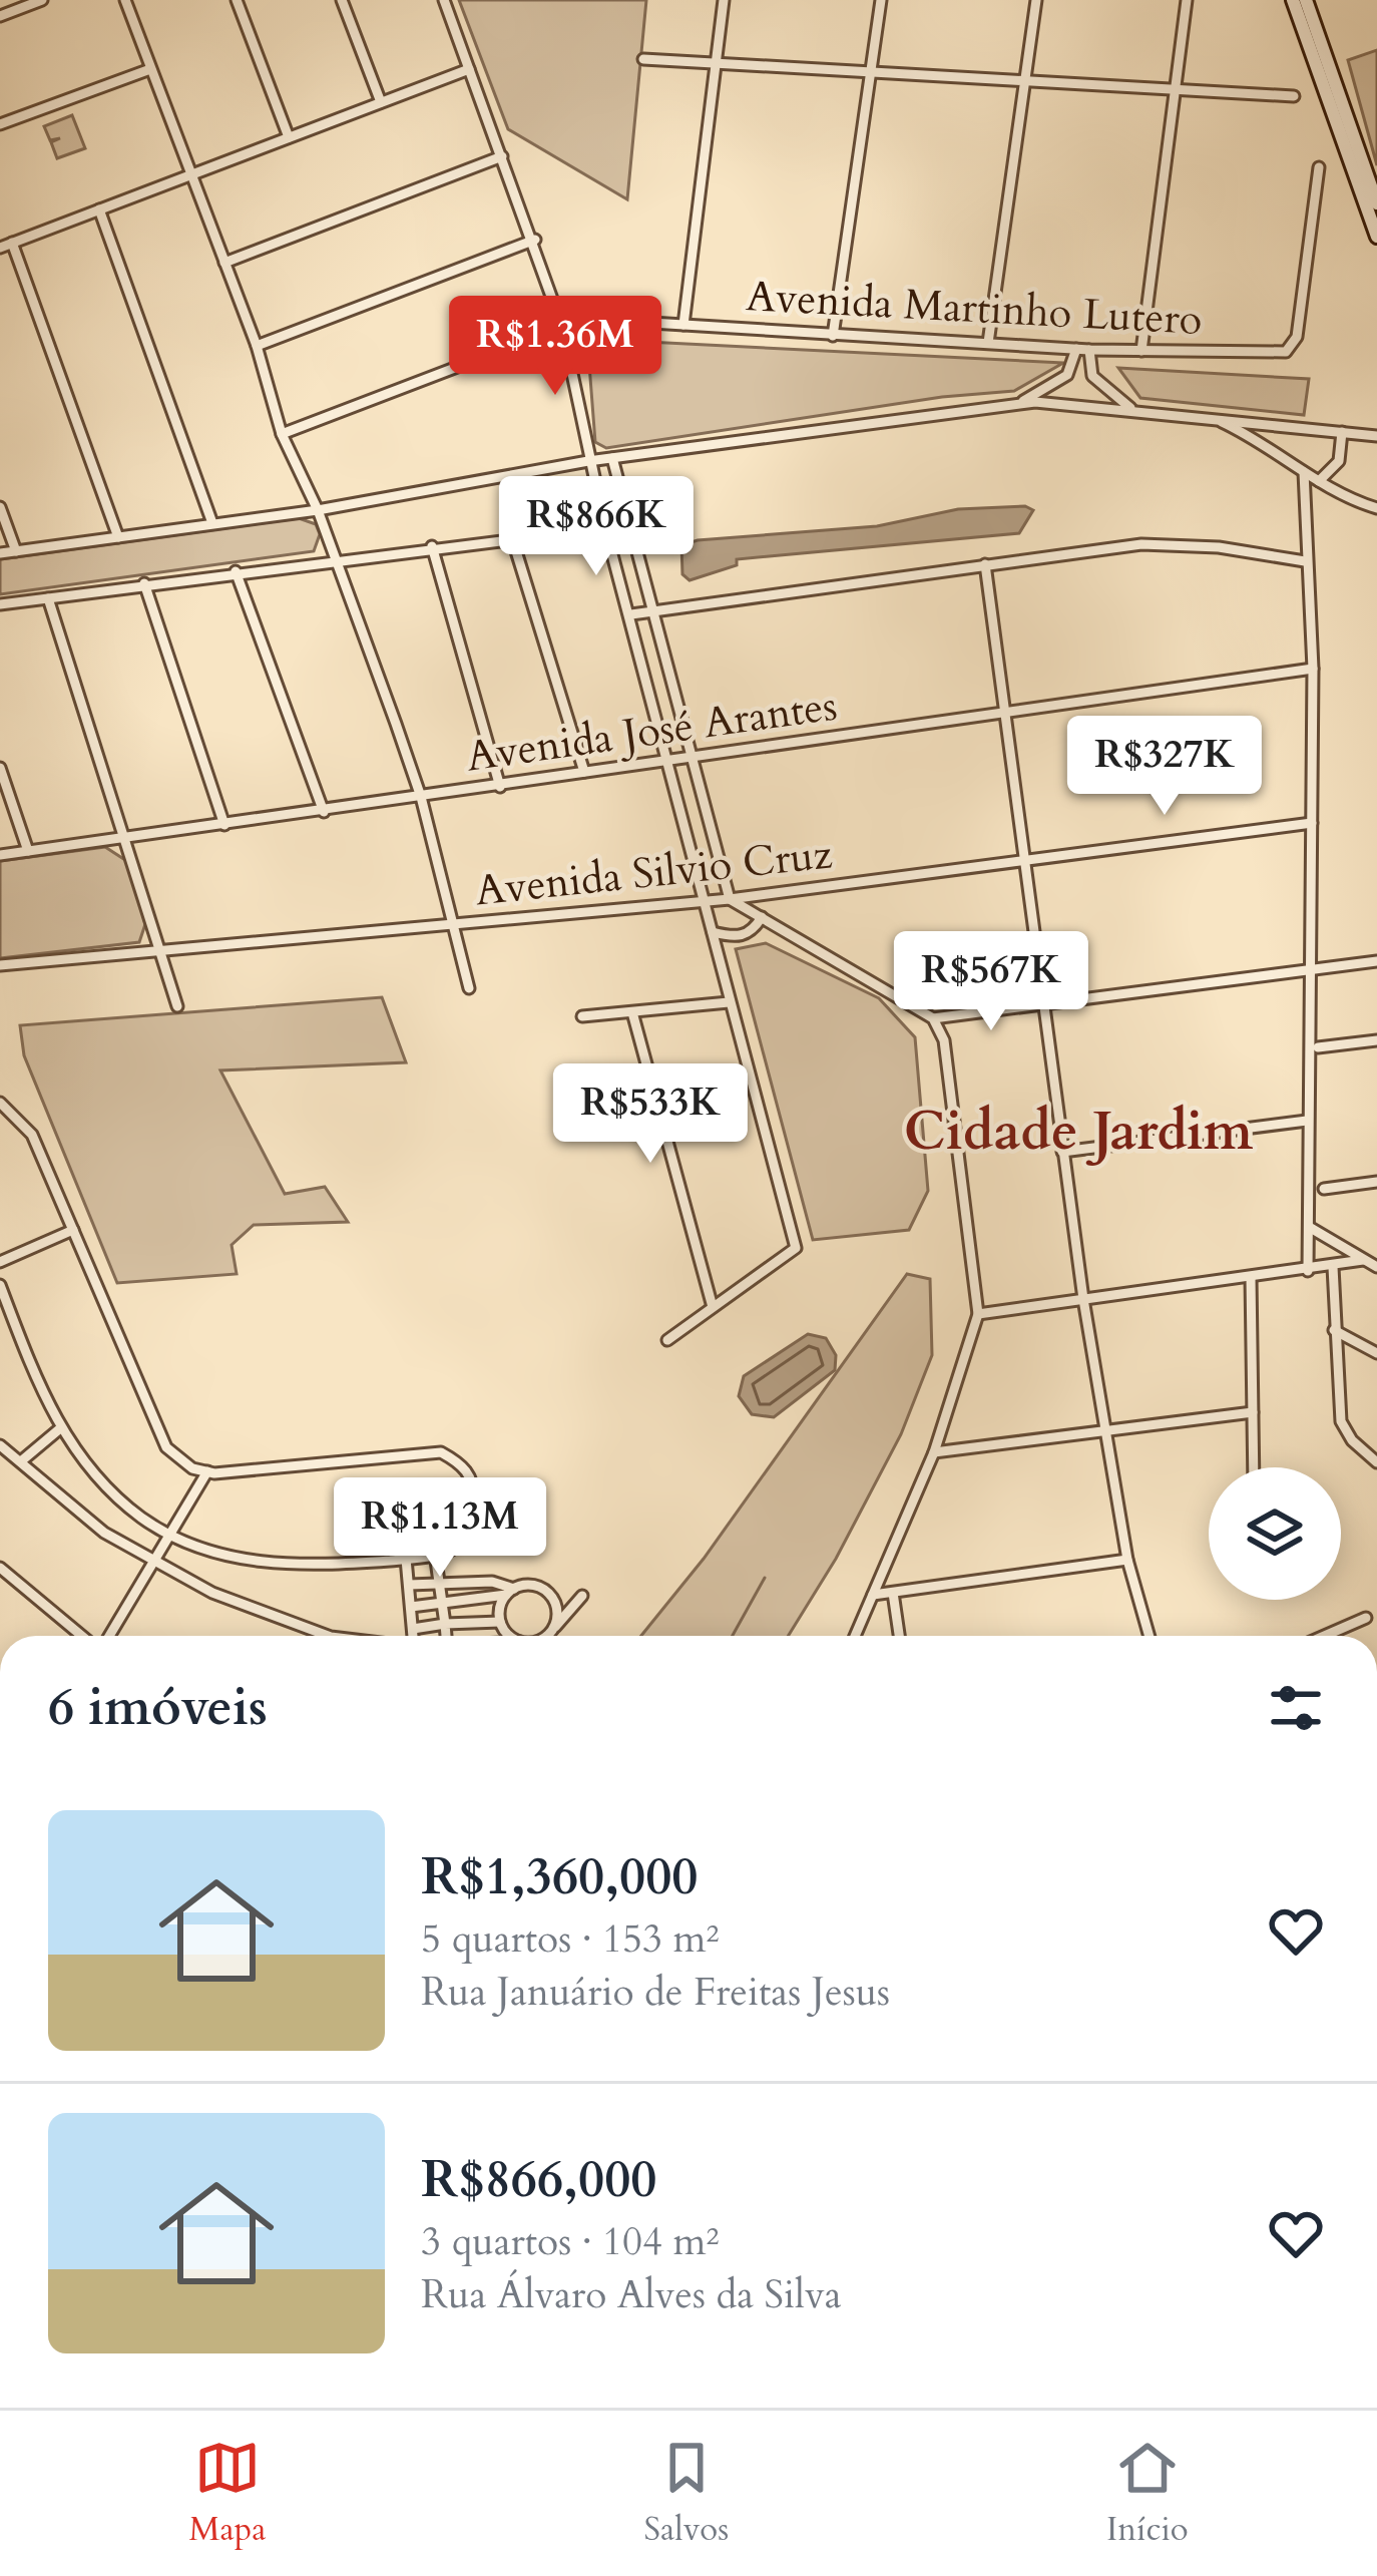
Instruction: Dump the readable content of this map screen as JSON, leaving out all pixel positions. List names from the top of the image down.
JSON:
{
  "streets": {
    "street": ["Avenida Martinho Lutero", "Avenida José Arantes", "Avenida Silvio Cruz"]
  },
  "districts": ["Cidade Jardim"],
  "page": {
    "price": [
      "R$1.36M",
      "R$866K",
      "R$327K",
      "R$567K",
      "R$533K",
      "R$1.13M"
    ],
    "heading": "6 imóveis",
    "list": [
      {
        "name": "R$1,360,000",
        "note": "5 quartos · 153 m² · Rua Januário de Freitas Jesus"
      },
      {
        "name": "R$866,000",
        "note": "3 quartos · 104 m² · Rua Álvaro Alves da Silva"
      }
    ],
    "tabs": ["Mapa", "Salvos", "Início"]
  }
}
